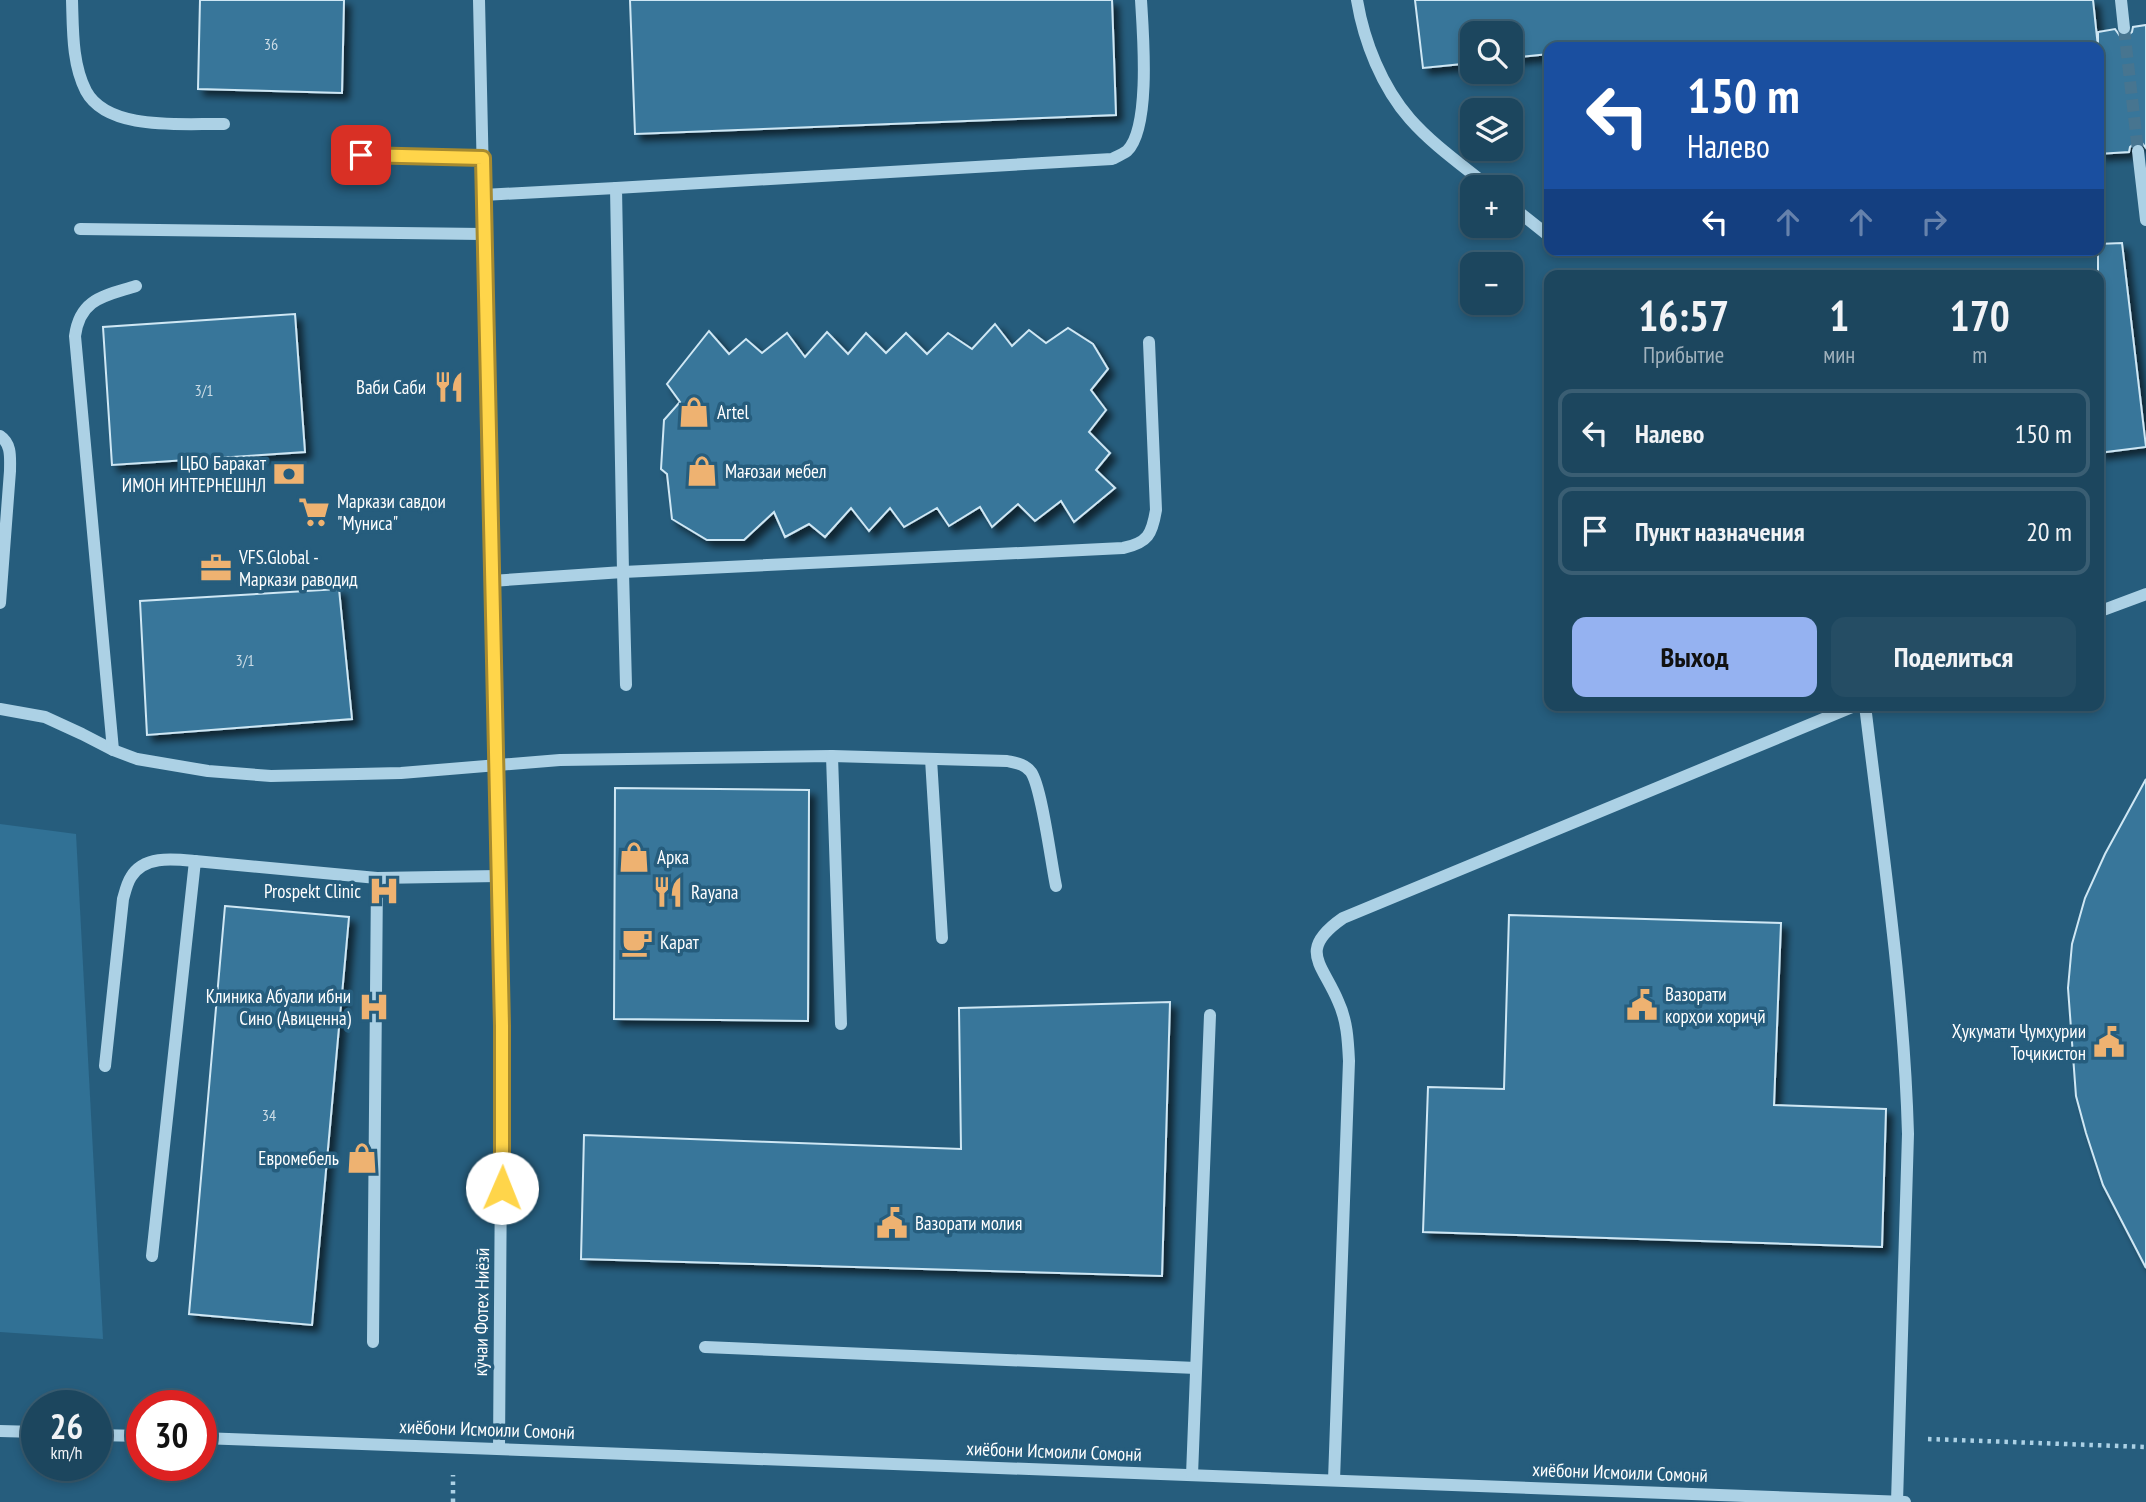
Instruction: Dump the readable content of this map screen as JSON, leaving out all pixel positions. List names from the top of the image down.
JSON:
{
  "streets": {
    "street": ["кӯчаи Фотех Ниёзӣ", "хиёбони Исмоили Сомонӣ"]
  },
  "crossings": [
    ["кӯчаи Фотех Ниёзӣ", "хиёбони Исмоили Сомонӣ"]
  ],
  "places": {
    "restaurant": ["Ваби Саби", "Rayana"],
    "shop": [
      "Artel",
      "Мағозаи мебел",
      "Арка",
      "Евромебель"
    ],
    "bank": ["ЦБО Баракат ИМОН ИНТЕРНЕШНЛ"],
    "supermarket": ["Маркази савдои \"Муниса\""],
    "office": ["VFS.Global - Маркази раводид"],
    "hospital": ["Prospekt Clinic", "Клиника Абуали ибни Сино (Авиценна)"],
    "cafe": ["Карат"],
    "public building": ["Вазорати корҳои хориҷӣ", "Ҳукумати Ҷумҳурии Тоҷикистон", "Вазорати молия"]
  },
  "house_numbers": [
    "36",
    "3/1",
    "3/1",
    "34"
  ],
  "page": {
    "map_buttons": ["+", "−"],
    "turn": ["150 m", "Налево"],
    "eta": [
      "16:57",
      "Прибытие",
      "1",
      "мин",
      "170",
      "m"
    ],
    "list": [
      {
        "name": "Налево",
        "value": "150 m"
      },
      {
        "name": "Пункт назначения",
        "value": "20 m"
      }
    ],
    "buttons": ["Выход", "Поделиться"],
    "speed": "26 km/h",
    "limit": "30"
  }
}
